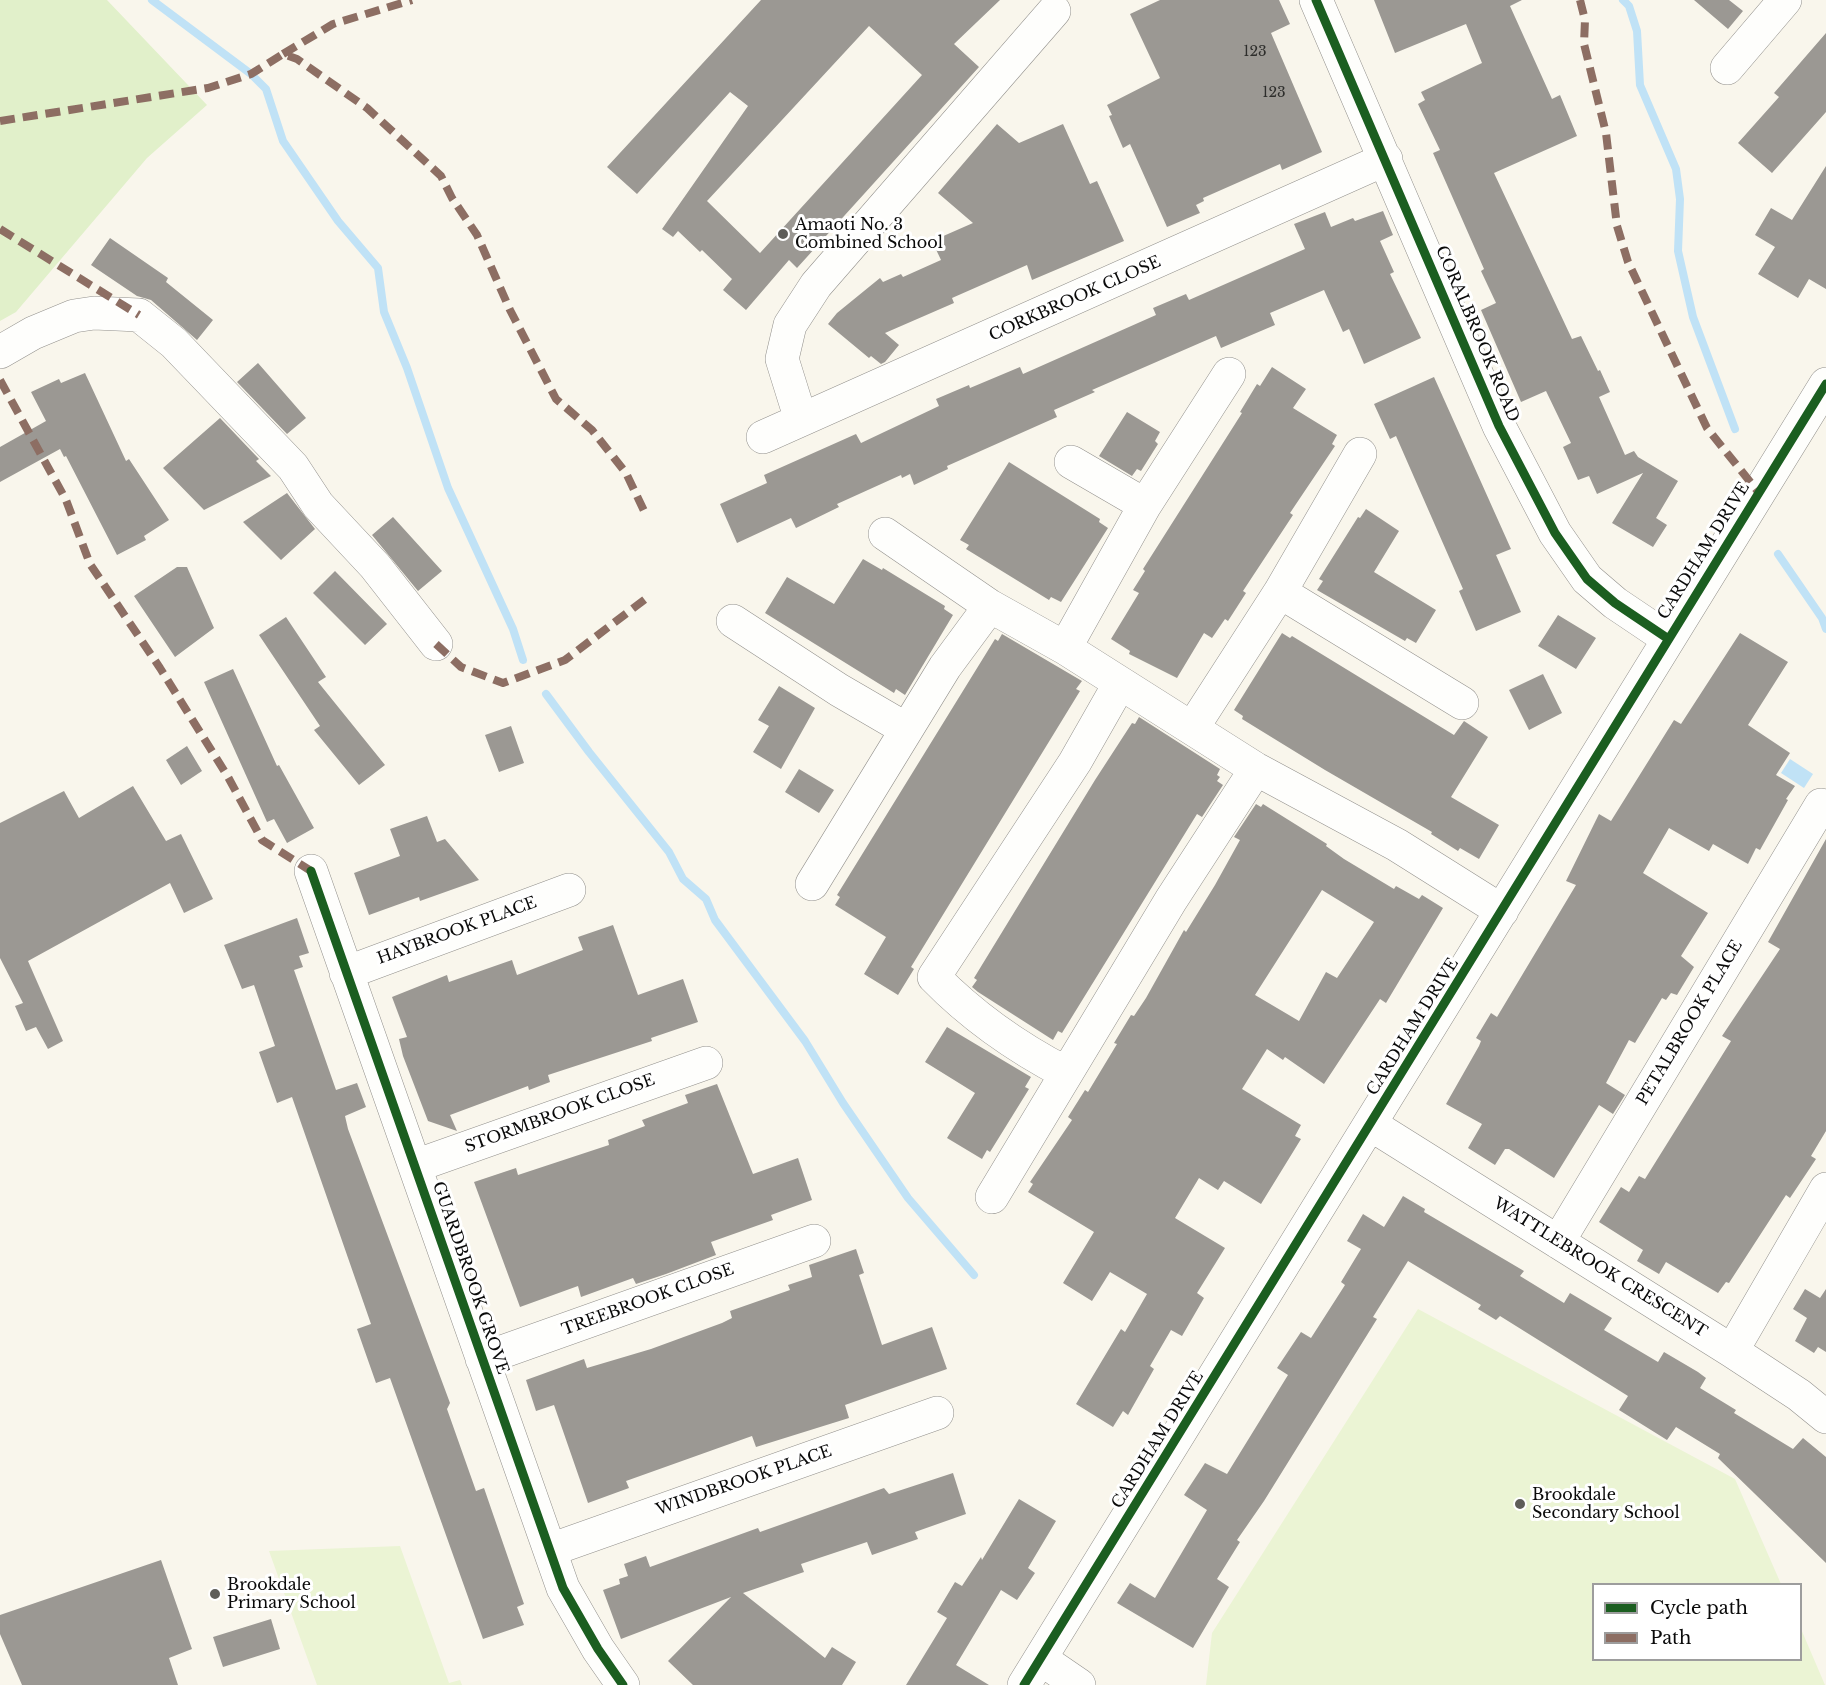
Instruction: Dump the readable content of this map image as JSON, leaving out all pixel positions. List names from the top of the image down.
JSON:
{
  "streets": {
    "street": [
      "CORKBROOK CLOSE",
      "CORALBROOK ROAD",
      "CARDHAM DRIVE",
      "HAYBROOK PLACE",
      "PETALBROOK PLACE",
      "STORMBROOK CLOSE",
      "WATTLEBROOK CRESCENT",
      "GUARDBROOK GROVE",
      "TREEBROOK CLOSE",
      "WINDBROOK PLACE"
    ]
  },
  "crossings": [
    ["CORKBROOK CLOSE", "CORALBROOK ROAD"],
    ["CORALBROOK ROAD", "CARDHAM DRIVE"],
    ["CARDHAM DRIVE", "WATTLEBROOK CRESCENT"],
    ["HAYBROOK PLACE", "GUARDBROOK GROVE"],
    ["PETALBROOK PLACE", "WATTLEBROOK CRESCENT"],
    ["STORMBROOK CLOSE", "GUARDBROOK GROVE"],
    ["GUARDBROOK GROVE", "TREEBROOK CLOSE"],
    ["GUARDBROOK GROVE", "WINDBROOK PLACE"]
  ],
  "places": ["Amaoti No. 3 Combined School", "Brookdale Secondary School", "Brookdale Primary School"],
  "house_numbers": ["123", "123"],
  "legend": ["Cycle path", "Path"]
}
